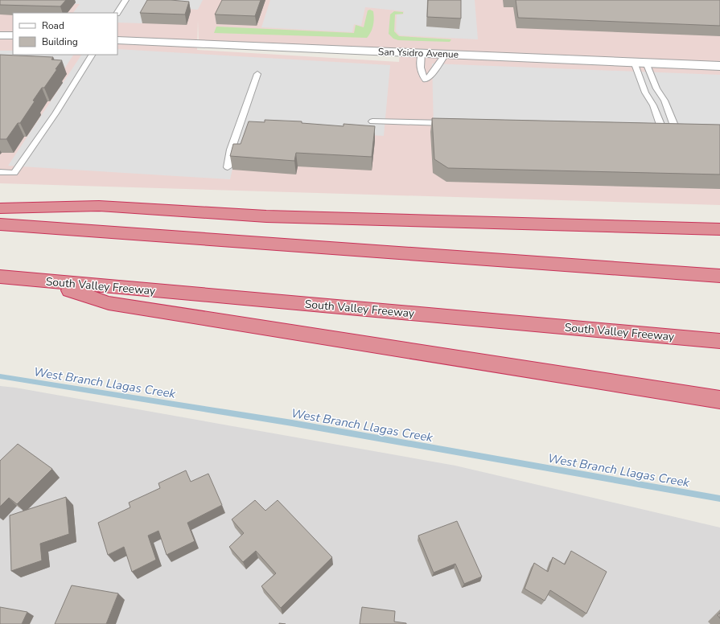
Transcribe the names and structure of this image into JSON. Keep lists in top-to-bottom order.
{
  "streets": {
    "highway": ["South Valley Freeway"],
    "street": ["San Ysidro Avenue"]
  },
  "water": ["West Branch Llagas Creek"],
  "legend": ["Road", "Building"]
}
